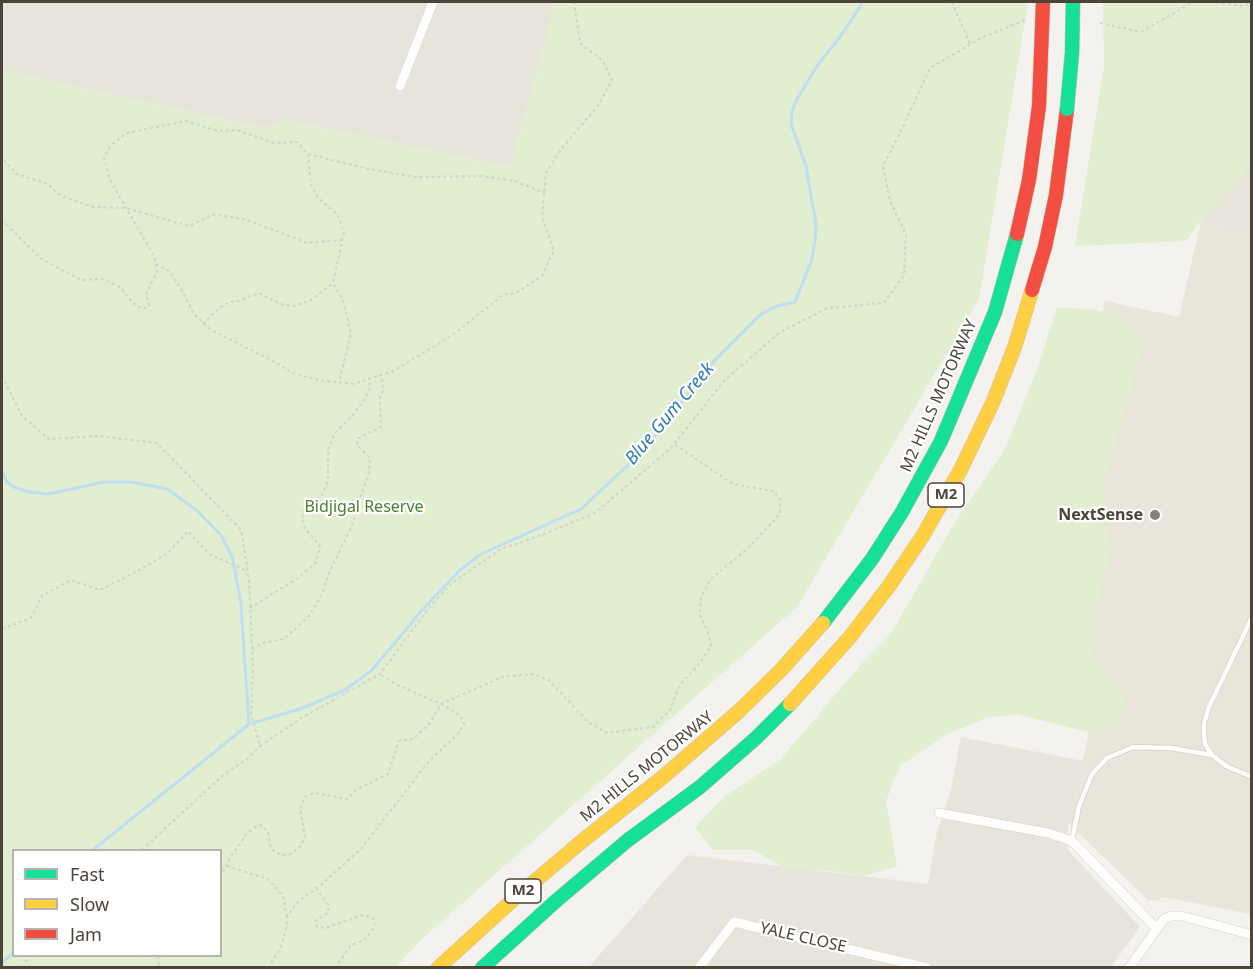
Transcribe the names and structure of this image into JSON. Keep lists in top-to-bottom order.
{
  "streets": {
    "highway": ["M2 HILLS MOTORWAY", "M2"],
    "street": ["YALE CLOSE"]
  },
  "water": ["Blue Gum Creek"],
  "parks": ["Bidjigal Reserve"],
  "places": ["NextSense"],
  "legend": ["Fast", "Slow", "Jam"]
}
